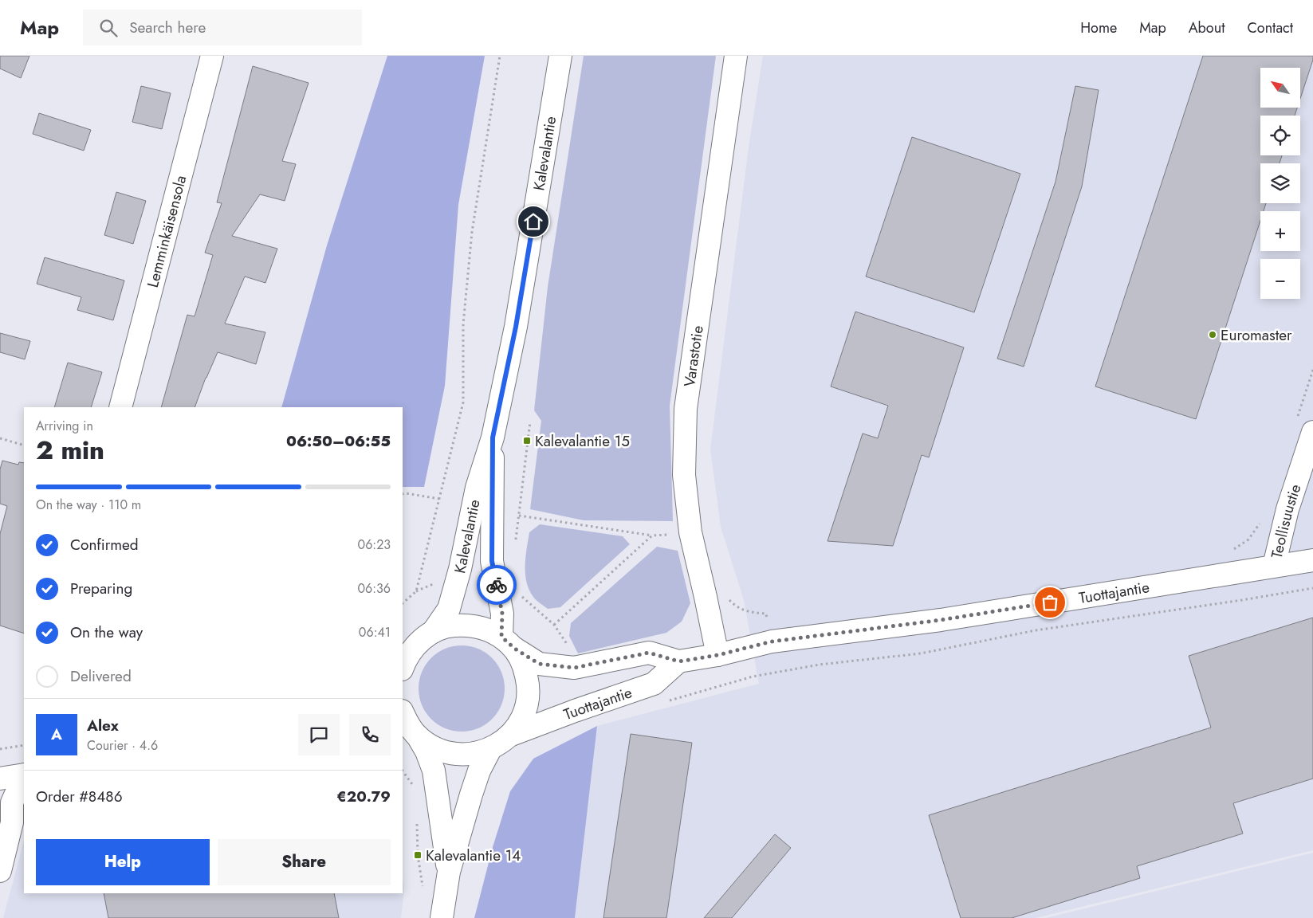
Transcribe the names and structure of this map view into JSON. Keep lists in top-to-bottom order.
{
  "streets": {
    "street": [
      "Kalevalantie",
      "Lemminkäisensola",
      "Varastotie",
      "Teollisuustie",
      "Tuottajantie"
    ]
  },
  "crossings": [
    ["Kalevalantie", "Tuottajantie"],
    ["Varastotie", "Tuottajantie"],
    ["Teollisuustie", "Tuottajantie"]
  ],
  "places": {
    "other": ["Euromaster"],
    "transit": ["Kalevalantie 15", "Kalevalantie 14"]
  },
  "north": "top left",
  "page": {
    "header": "Map",
    "search": "Search here",
    "nav": [
      "Home",
      "Map",
      "About",
      "Contact"
    ],
    "map_buttons": ["+", "−"],
    "heading": ["2 min", "Arriving in", "06:50–06:55"],
    "panel": [
      "Alex",
      "Courier · 4.6",
      "Order #8486",
      "€20.79"
    ],
    "bar": "On the way · 110 m",
    "list": [
      ["Confirmed", "06:23"],
      ["Preparing", "06:36"],
      ["On the way", "06:41"],
      "Delivered"
    ],
    "round": "A",
    "buttons": ["Help", "Share"]
  }
}
